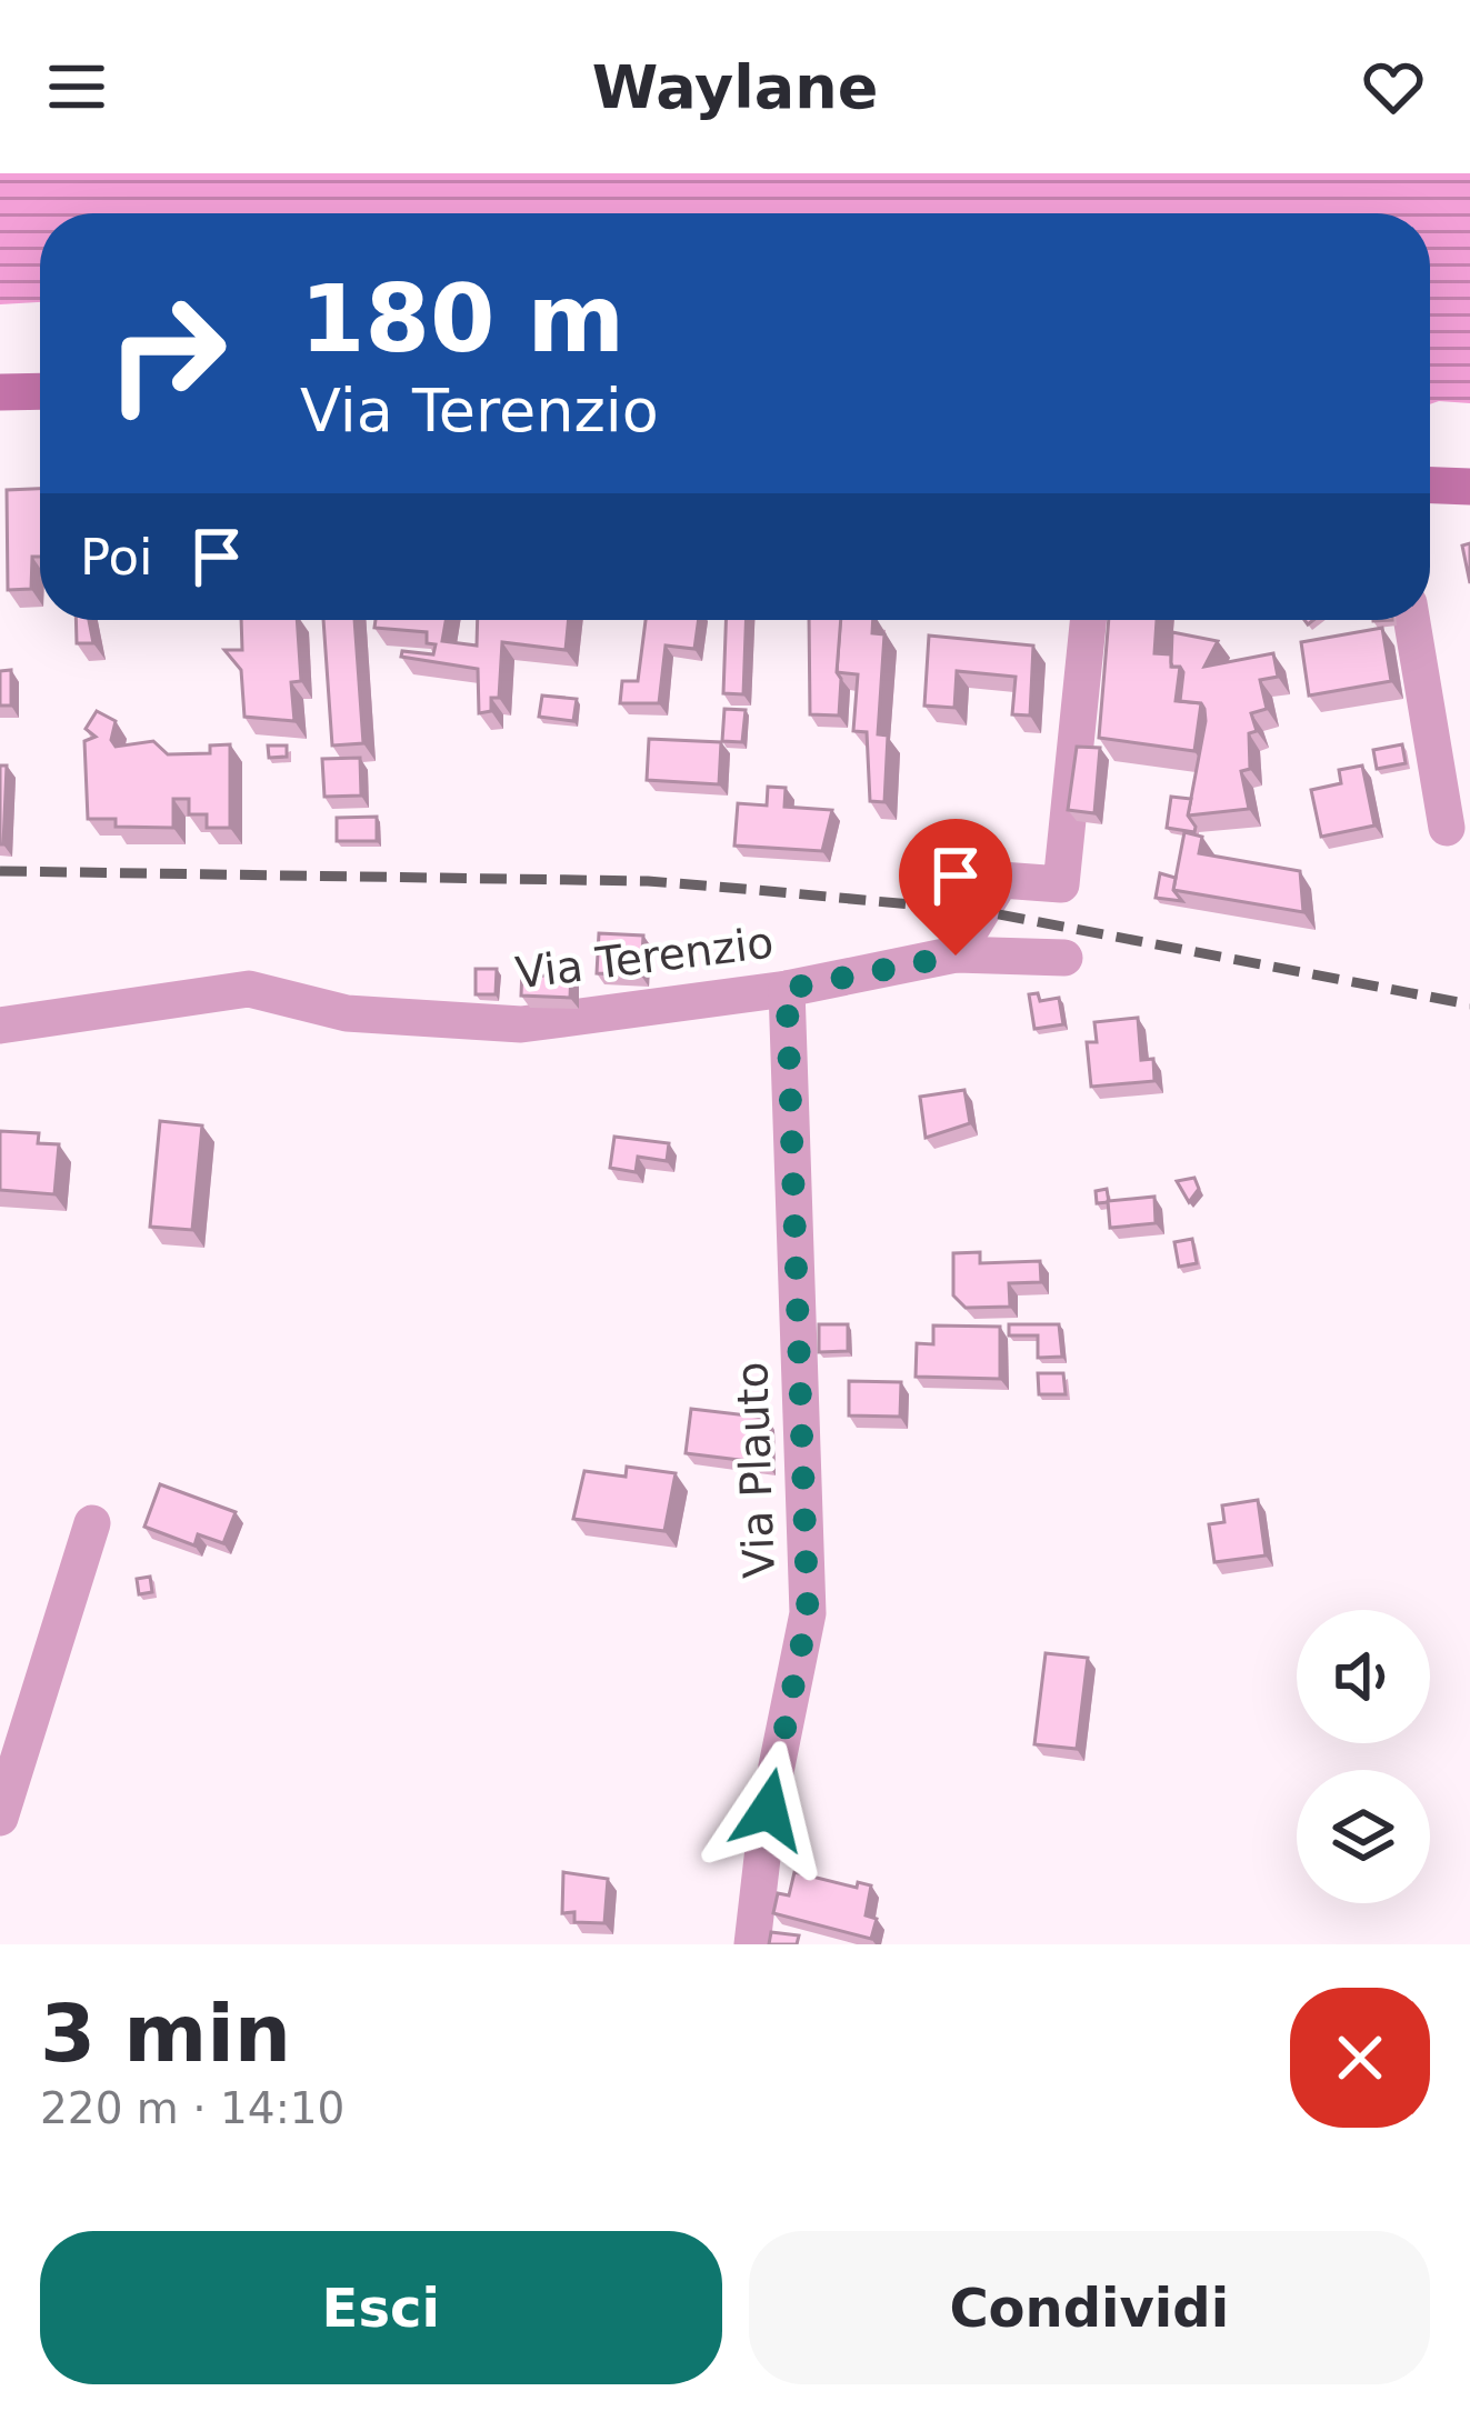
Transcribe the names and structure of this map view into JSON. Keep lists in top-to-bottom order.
{
  "streets": {
    "street": ["Via Terenzio", "Via Plauto"]
  },
  "crossings": [
    ["Via Terenzio", "Via Plauto"]
  ],
  "page": {
    "header": "Waylane",
    "turn": ["180 m", "Via Terenzio"],
    "then": "Poi",
    "heading": ["3 min", "220 m · 14:10"],
    "buttons": ["Esci", "Condividi"]
  }
}
